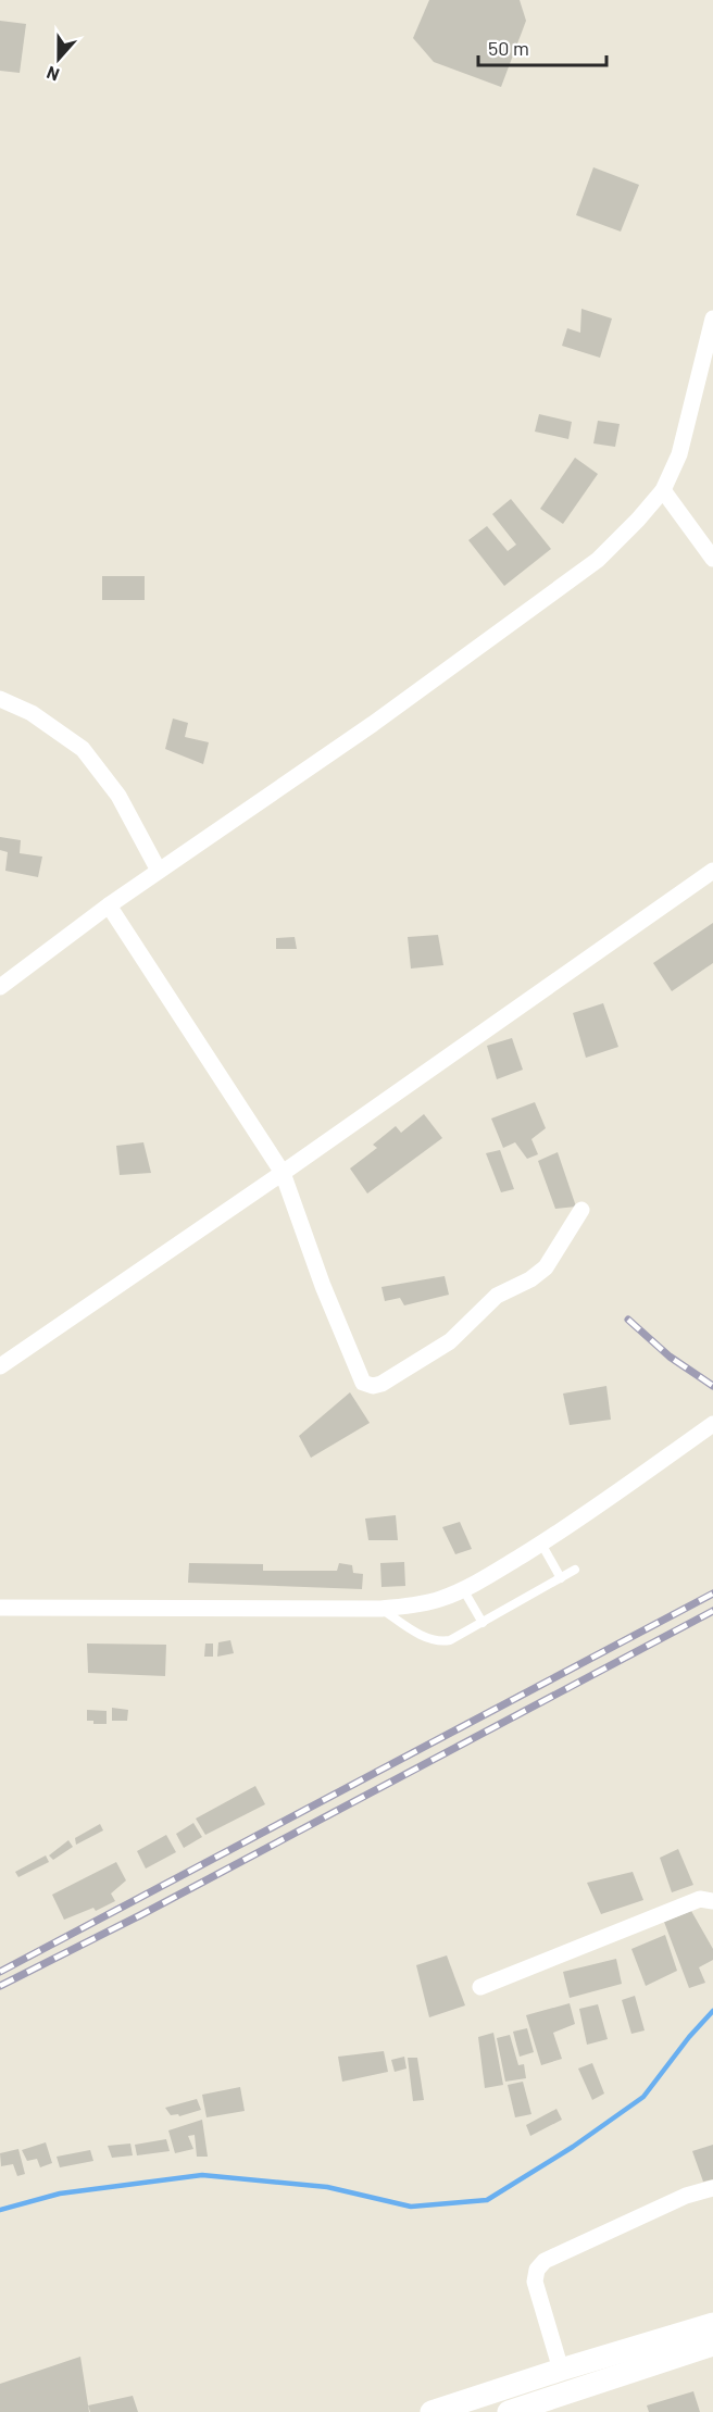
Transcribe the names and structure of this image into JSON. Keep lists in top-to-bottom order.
{
  "scale_bar": "50 m",
  "north": "bottom"
}
